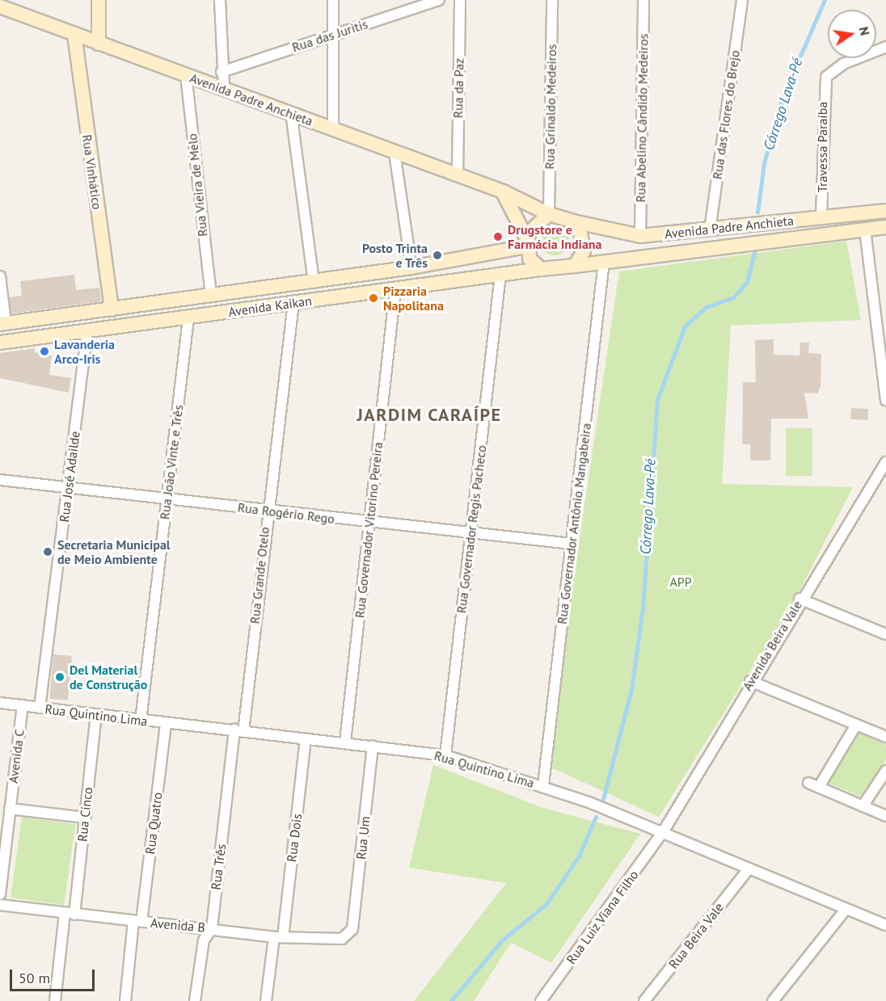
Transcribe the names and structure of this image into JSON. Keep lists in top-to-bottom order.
{
  "streets": {
    "street": [
      "Rua das Juritis",
      "Rua da Paz",
      "Avenida Padre Anchieta",
      "Rua Grinaldo Medeiros",
      "Rua das Flores do Brejo",
      "Rua Abelino Cândido Medeiros",
      "Travessa Paraíba",
      "Rua Vinhático",
      "Rua Vieira de Melo",
      "Avenida Kaikan",
      "Rua João Vinte e Três",
      "Rua José Adailde",
      "Rua Rogério Rego",
      "Rua Governador Antônio Mangabeira",
      "Rua Governador Regis Pacheco",
      "Rua Governador Vitorino Pereira",
      "Rua Grande Otelo",
      "Avenida Beira Vale",
      "Rua Quintino Lima",
      "Avenida C",
      "Rua Cinco",
      "Rua Quatro",
      "Rua Dois",
      "Rua Um",
      "Rua Três",
      "Rua Luiz Viana Filho",
      "Avenida B",
      "Rua Beira Vale"
    ]
  },
  "crossings": [
    ["Rua da Paz", "Avenida Padre Anchieta"],
    ["Avenida Padre Anchieta", "Rua Grinaldo Medeiros"],
    ["Avenida Padre Anchieta", "Rua das Flores do Brejo"],
    ["Avenida Padre Anchieta", "Rua Abelino Cândido Medeiros"],
    ["Avenida Padre Anchieta", "Travessa Paraíba"],
    ["Avenida Padre Anchieta", "Rua Vinhático"],
    ["Avenida Padre Anchieta", "Rua Vieira de Melo"],
    ["Avenida Padre Anchieta", "Avenida Kaikan"],
    ["Avenida Padre Anchieta", "Rua Governador Antônio Mangabeira"],
    ["Rua Grinaldo Medeiros", "Avenida Kaikan"],
    ["Rua Vinhático", "Avenida Kaikan"],
    ["Rua Vieira de Melo", "Avenida Kaikan"],
    ["Avenida Kaikan", "Rua João Vinte e Três"],
    ["Avenida Kaikan", "Rua José Adailde"],
    ["Avenida Kaikan", "Rua Governador Regis Pacheco"],
    ["Avenida Kaikan", "Rua Governador Vitorino Pereira"],
    ["Avenida Kaikan", "Rua Grande Otelo"],
    ["Rua João Vinte e Três", "Rua Rogério Rego"],
    ["Rua João Vinte e Três", "Rua Quintino Lima"],
    ["Rua José Adailde", "Rua Rogério Rego"],
    ["Rua José Adailde", "Rua Quintino Lima"],
    ["Rua Rogério Rego", "Rua Governador Antônio Mangabeira"],
    ["Rua Rogério Rego", "Rua Governador Regis Pacheco"],
    ["Rua Rogério Rego", "Rua Governador Vitorino Pereira"],
    ["Rua Rogério Rego", "Rua Grande Otelo"],
    ["Rua Governador Antônio Mangabeira", "Rua Quintino Lima"],
    ["Rua Governador Regis Pacheco", "Rua Quintino Lima"],
    ["Rua Governador Vitorino Pereira", "Rua Quintino Lima"],
    ["Rua Grande Otelo", "Rua Quintino Lima"],
    ["Rua Grande Otelo", "Rua Três"],
    ["Avenida Beira Vale", "Rua Quintino Lima"],
    ["Avenida Beira Vale", "Rua Luiz Viana Filho"],
    ["Rua Quintino Lima", "Avenida C"],
    ["Rua Quintino Lima", "Rua Cinco"],
    ["Rua Quintino Lima", "Rua Quatro"],
    ["Rua Quintino Lima", "Rua Dois"],
    ["Rua Quintino Lima", "Rua Um"],
    ["Rua Quintino Lima", "Rua Três"],
    ["Rua Quintino Lima", "Rua Luiz Viana Filho"],
    ["Rua Quintino Lima", "Rua Beira Vale"],
    ["Rua Cinco", "Avenida B"],
    ["Rua Quatro", "Avenida B"],
    ["Rua Dois", "Avenida B"],
    ["Rua Um", "Avenida B"],
    ["Rua Três", "Avenida B"]
  ],
  "districts": ["JARDIM CARAÍPE"],
  "water": ["Córrego Lava-Pé"],
  "parks": ["APP"],
  "places": [
    "Drugstore e Farmácia Indiana",
    "Posto Trinta e Três",
    "Pizzaria Napolitana",
    "Lavanderia Arco-Iris",
    "Secretaria Municipal de Meio Ambiente",
    "Del Material de Construção"
  ],
  "scale_bar": "50 m",
  "north": "right"
}
